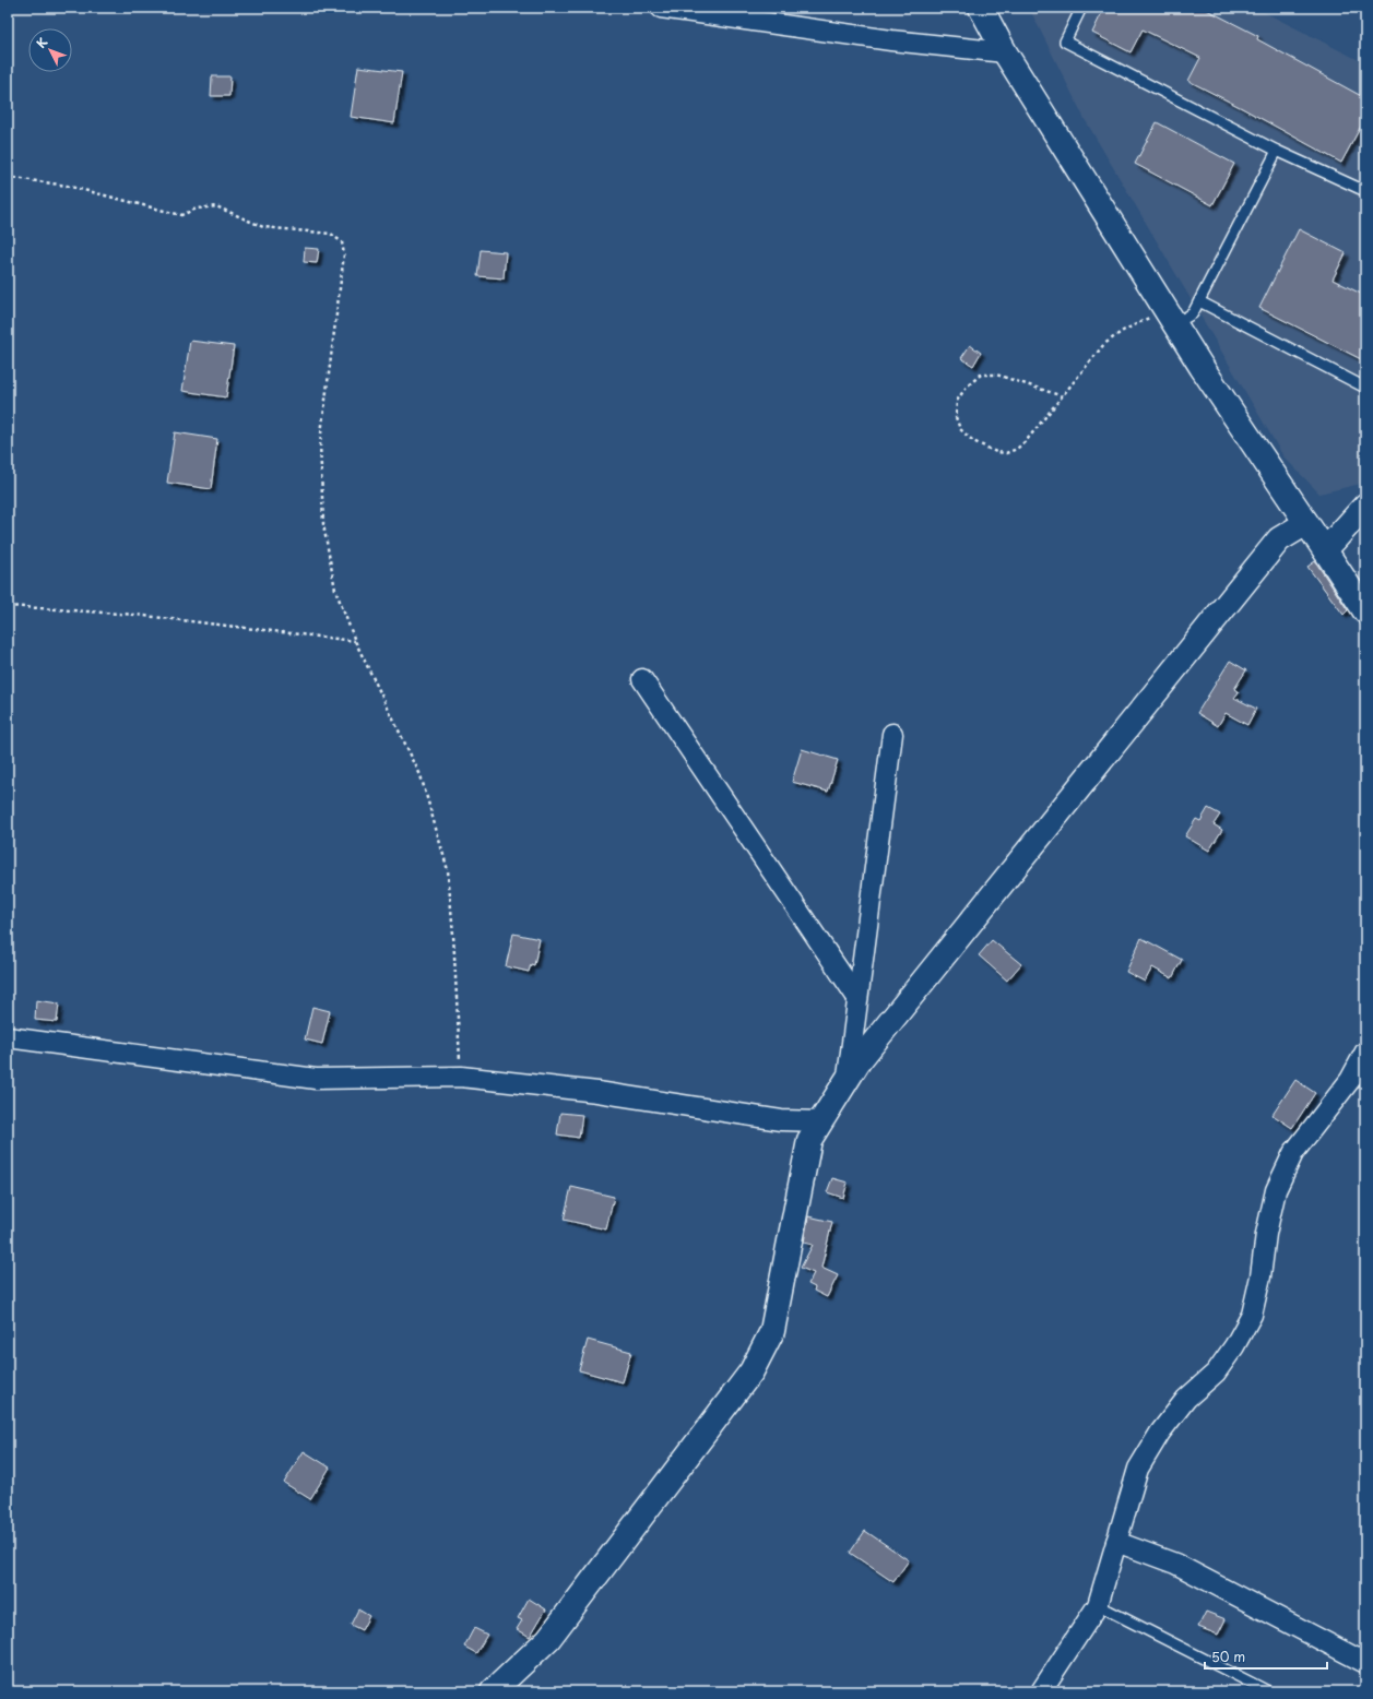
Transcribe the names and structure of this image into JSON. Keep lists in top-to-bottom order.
{
  "scale_bar": "50 m",
  "north": "top left"
}
